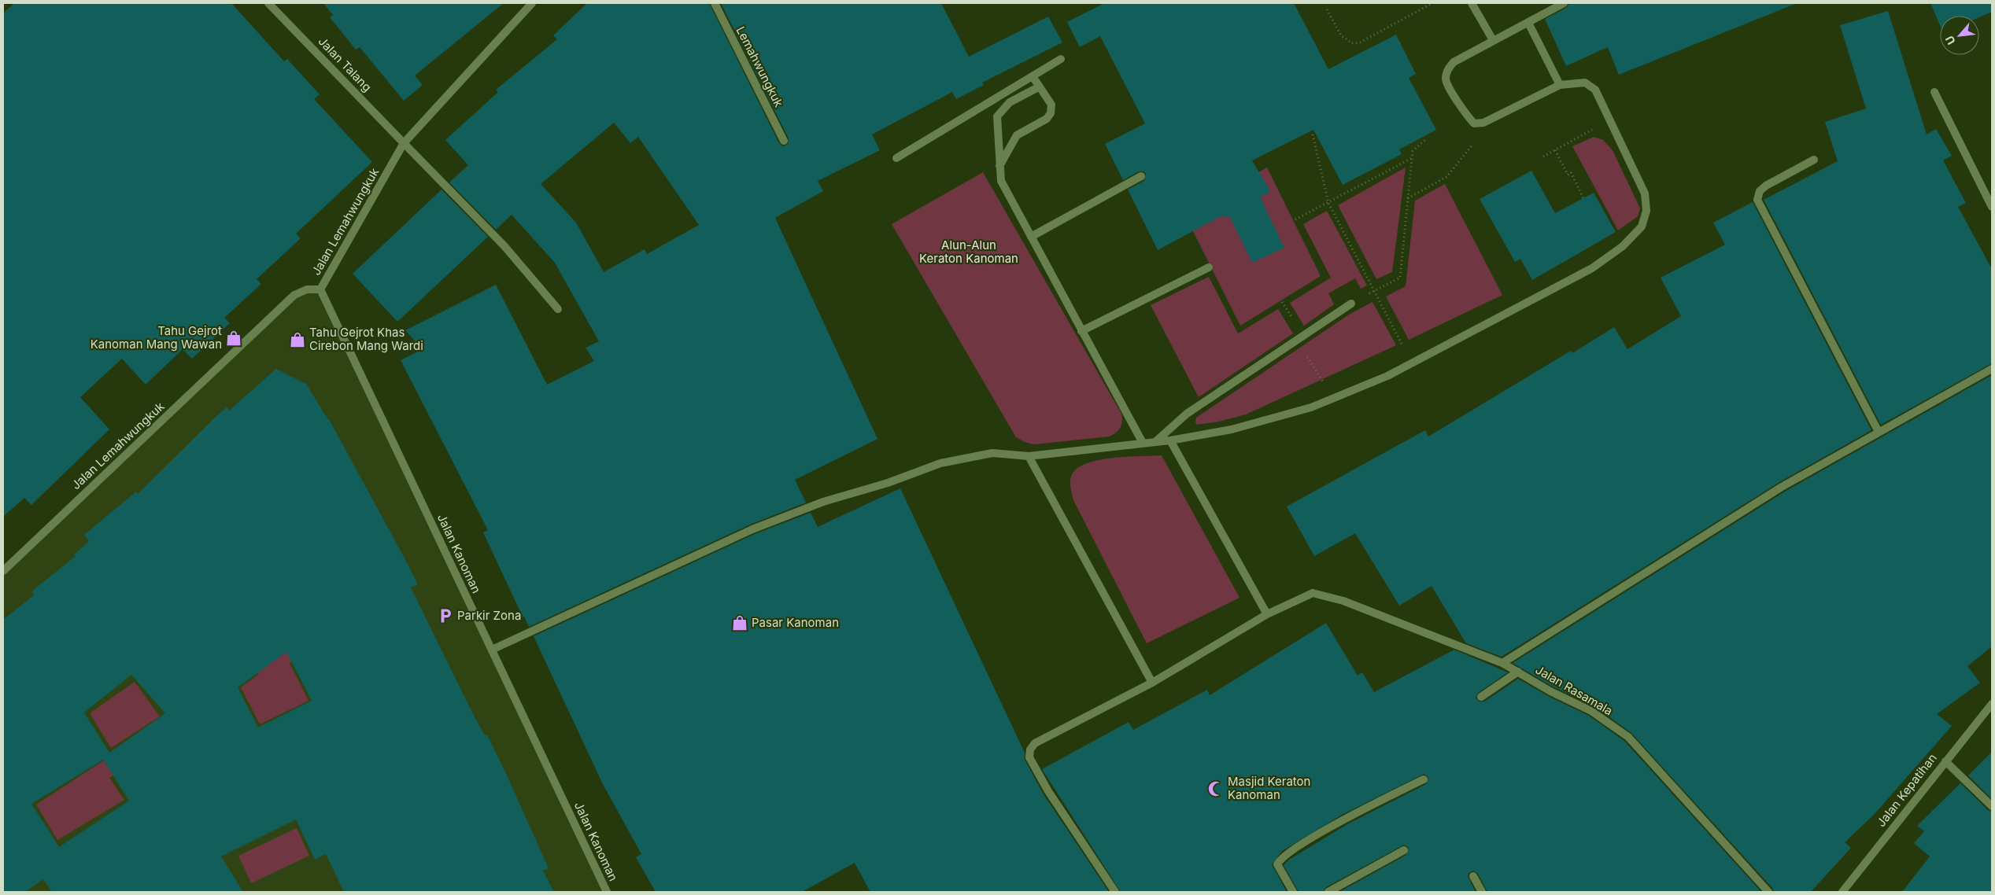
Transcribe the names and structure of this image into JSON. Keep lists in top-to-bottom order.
{
  "streets": {
    "street": [
      "Jalan Talang",
      "Lemahwungkuk",
      "Jalan Lemahwungkuk",
      "Jalan Kanoman",
      "Jalan Rasamala",
      "Jalan Kepatihan"
    ]
  },
  "crossings": [
    ["Jalan Talang", "Jalan Lemahwungkuk"],
    ["Jalan Lemahwungkuk", "Jalan Kanoman"]
  ],
  "parks": ["Alun-Alun Keraton Kanoman"],
  "places": {
    "shop": ["Tahu Gejrot Kanoman Mang Wawan", "Tahu Gejrot Khas Cirebon Mang Wardi", "Pasar Kanoman"],
    "parking": ["Parkir Zona"],
    "mosque": ["Masjid Keraton Kanoman"]
  },
  "north": "bottom left"
}
